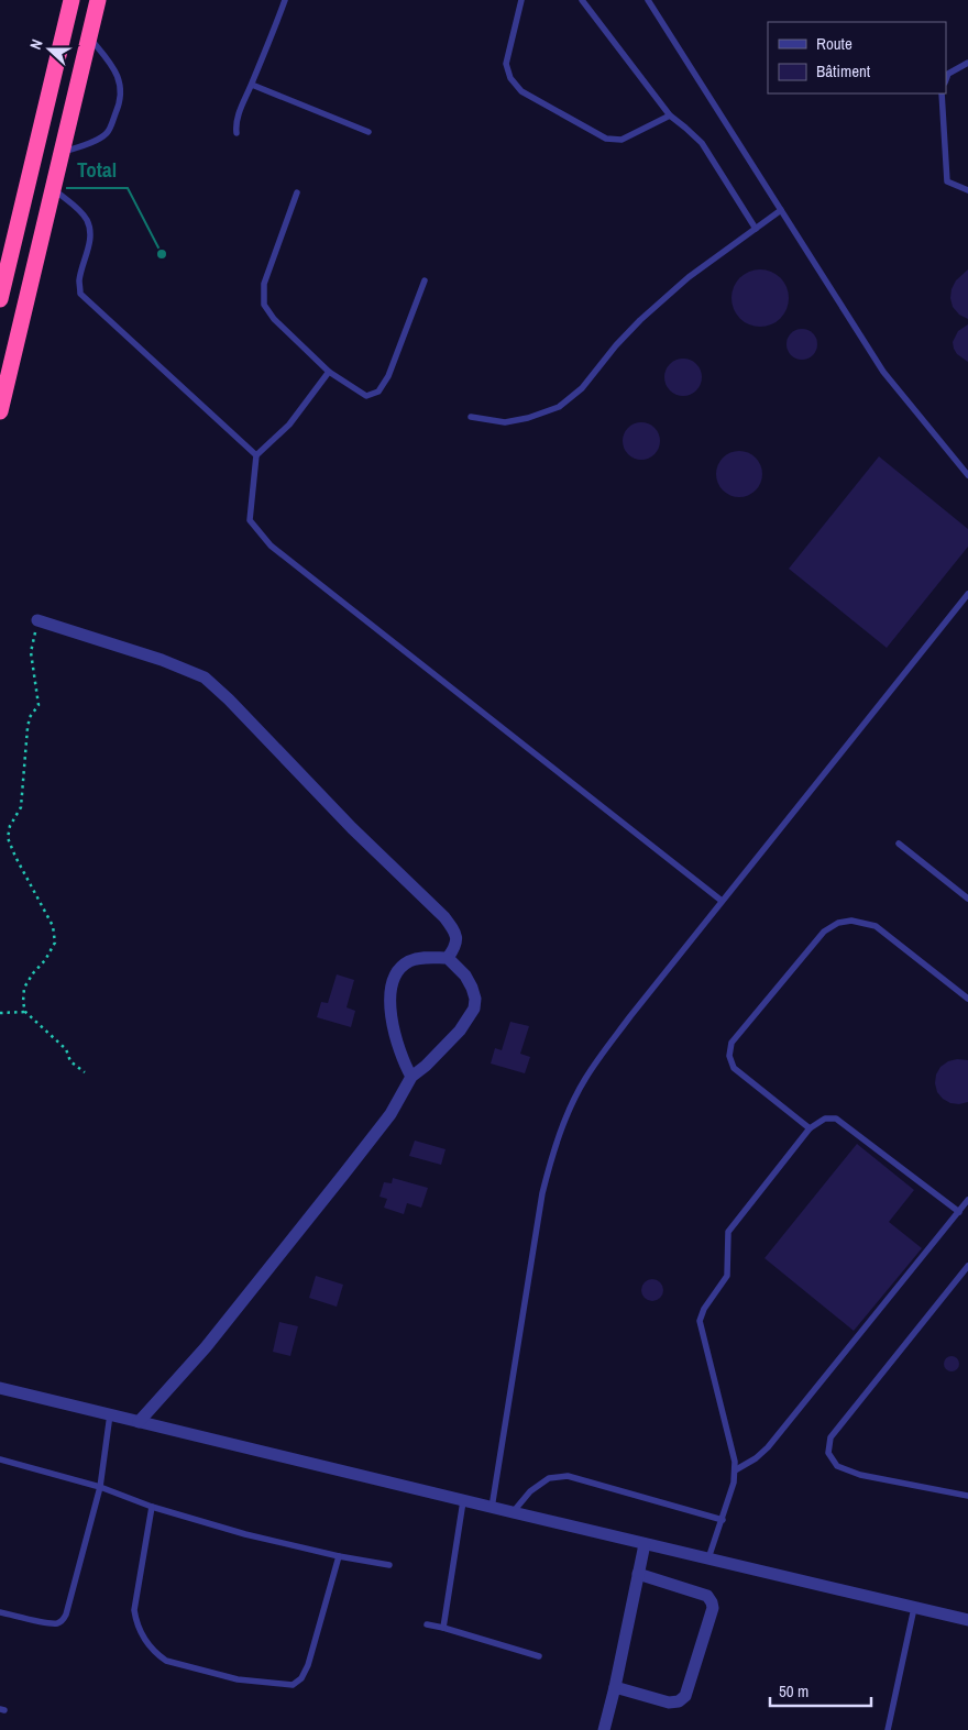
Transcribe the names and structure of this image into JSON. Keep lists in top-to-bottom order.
{
  "places": ["Total"],
  "legend": ["Route", "Bâtiment"],
  "scale_bar": "50 m",
  "north": "left"
}
